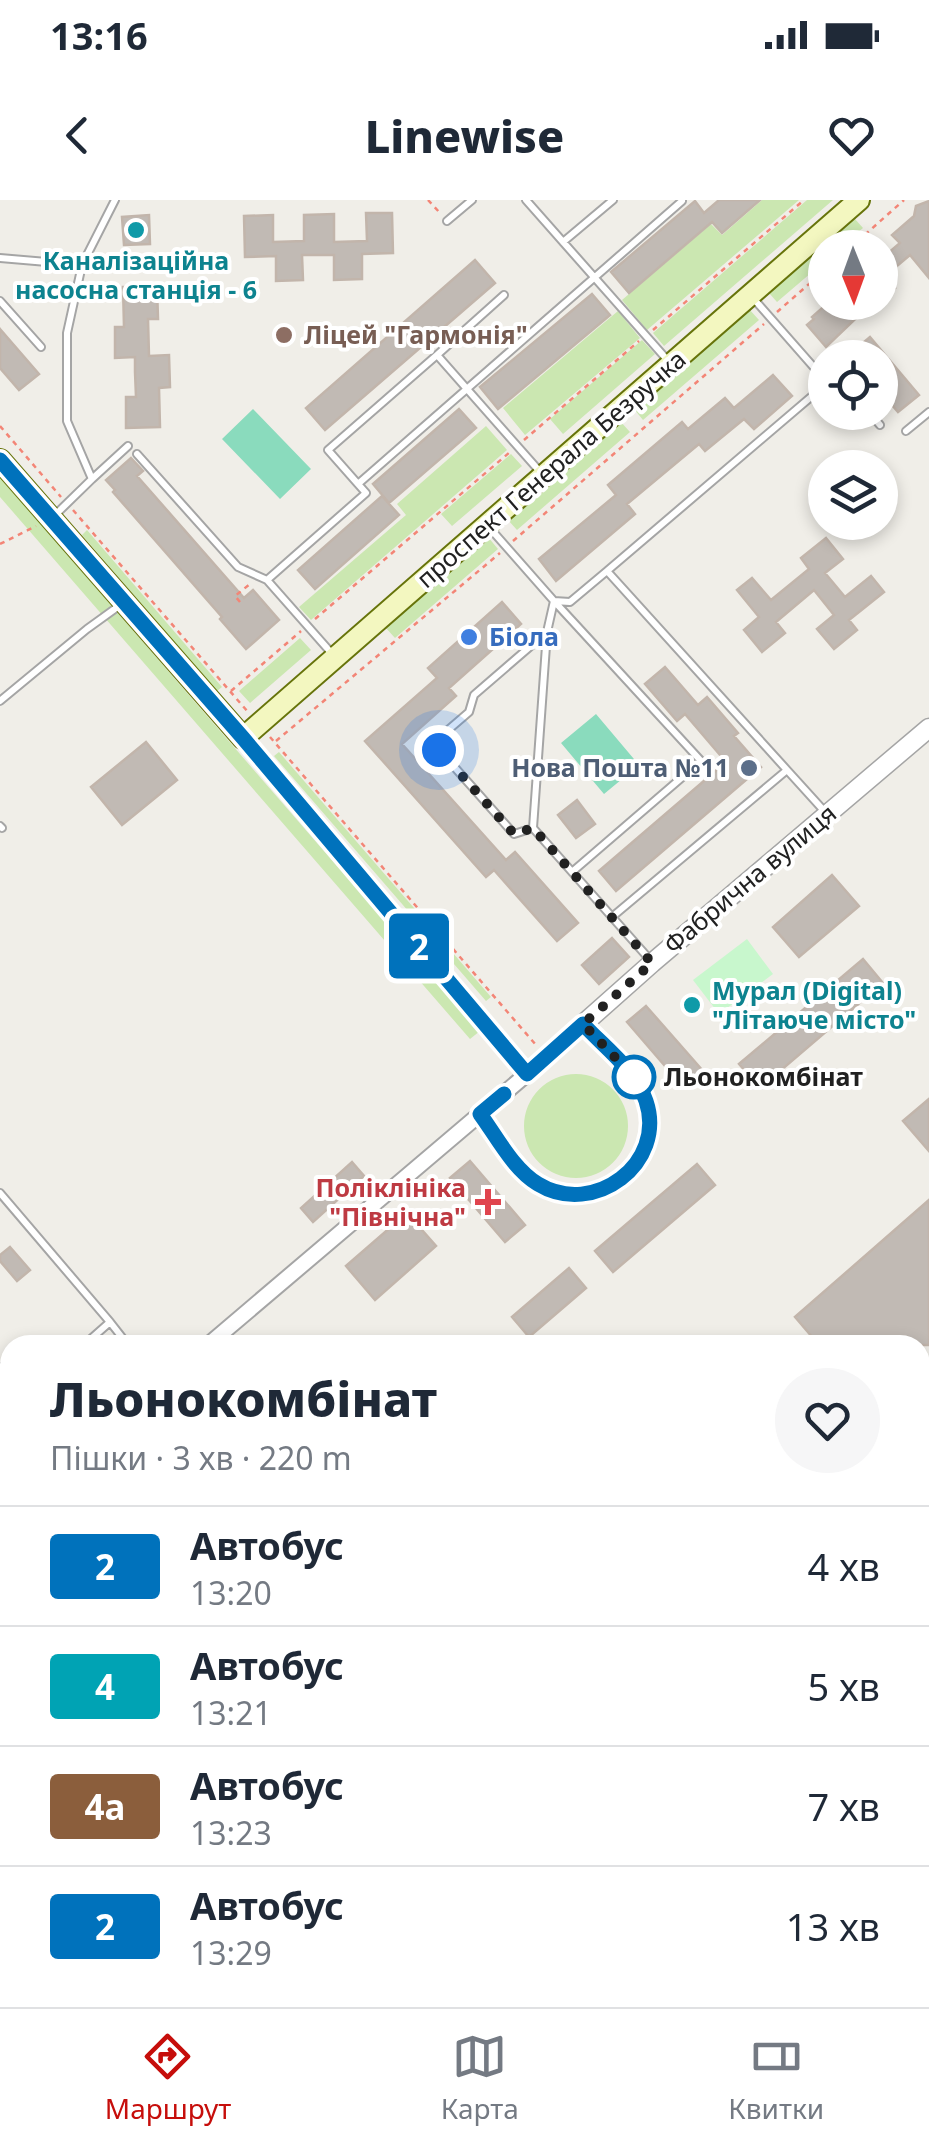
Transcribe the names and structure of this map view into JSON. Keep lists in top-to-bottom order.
{
  "streets": {
    "main road": ["проспект Генерала Безручка"],
    "street": ["Фабрична вулиця"]
  },
  "places": {
    "other": [
      "Каналізаційна насосна станція - 6",
      "Ліцей \"Гармонія\"",
      "Біола",
      "Нова Пошта №11",
      "Мурал (Digital) \"Літаюче місто\"",
      "Льонокомбінат"
    ],
    "health": ["Поліклініка \"Північна\""]
  },
  "lines": ["bus line 2"],
  "north": "bottom",
  "page": {
    "status": "13:16",
    "header": "Linewise",
    "on_map": "2",
    "heading": ["Льонокомбінат", "Пішки · 3 хв · 220 m"],
    "list": [
      {
        "mark": "2",
        "name": "Автобус",
        "note": "13:20",
        "value": "4 хв"
      },
      {
        "mark": "4",
        "name": "Автобус",
        "note": "13:21",
        "value": "5 хв"
      },
      {
        "mark": "4а",
        "name": "Автобус",
        "note": "13:23",
        "value": "7 хв"
      },
      {
        "mark": "2",
        "name": "Автобус",
        "note": "13:29",
        "value": "13 хв"
      }
    ],
    "tabs": ["Маршрут", "Карта", "Квитки"]
  }
}
